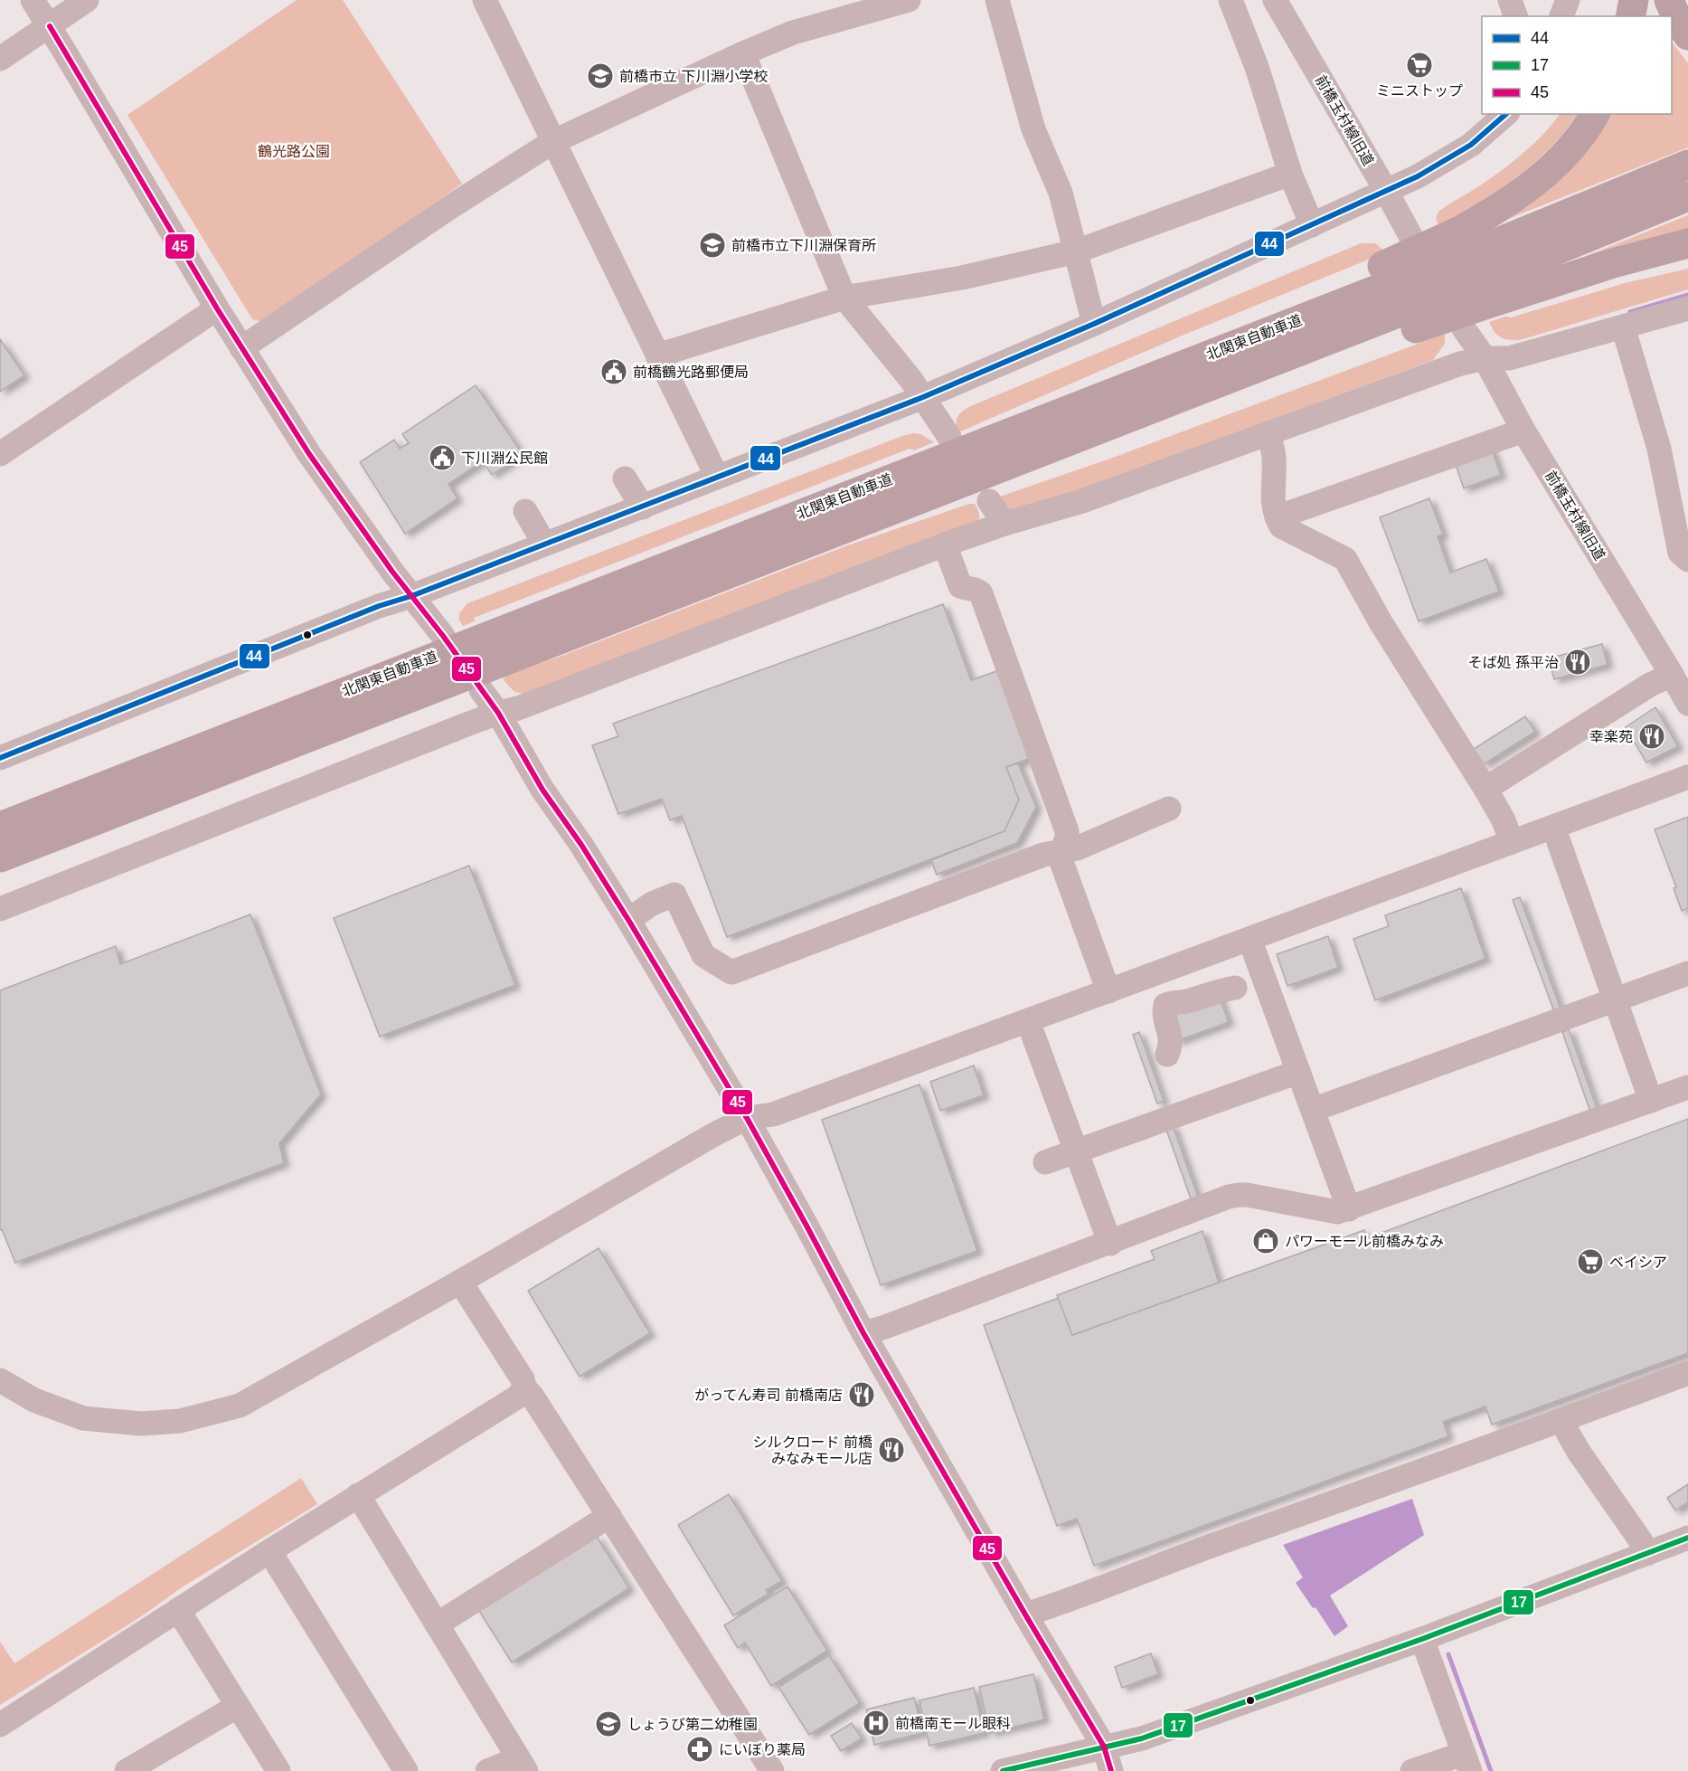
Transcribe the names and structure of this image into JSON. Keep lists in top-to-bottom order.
{
  "streets": {
    "highway": ["北関東自動車道"],
    "street": ["前橋玉村線旧道"]
  },
  "parks": ["鶴光路公園"],
  "places": {
    "supermarket": ["ミニストップ", "ベイシア"],
    "school or university": ["前橋市立 下川淵小学校", "前橋市立下川淵保育所", "しょうび第二幼稚園"],
    "public building": ["前橋鶴光路郵便局", "下川淵公民館"],
    "restaurant": [
      "そば処 孫平治",
      "幸楽苑",
      "がってん寿司 前橋南店",
      "シルクロード 前橋 みなみモール店"
    ],
    "shop": ["パワーモール前橋みなみ"],
    "hospital": ["前橋南モール眼科"],
    "pharmacy": ["にいぼり薬局"]
  },
  "lines": ["transit line 45", "transit line 44", "transit line 17"],
  "legend": ["44", "17", "45"]
}
